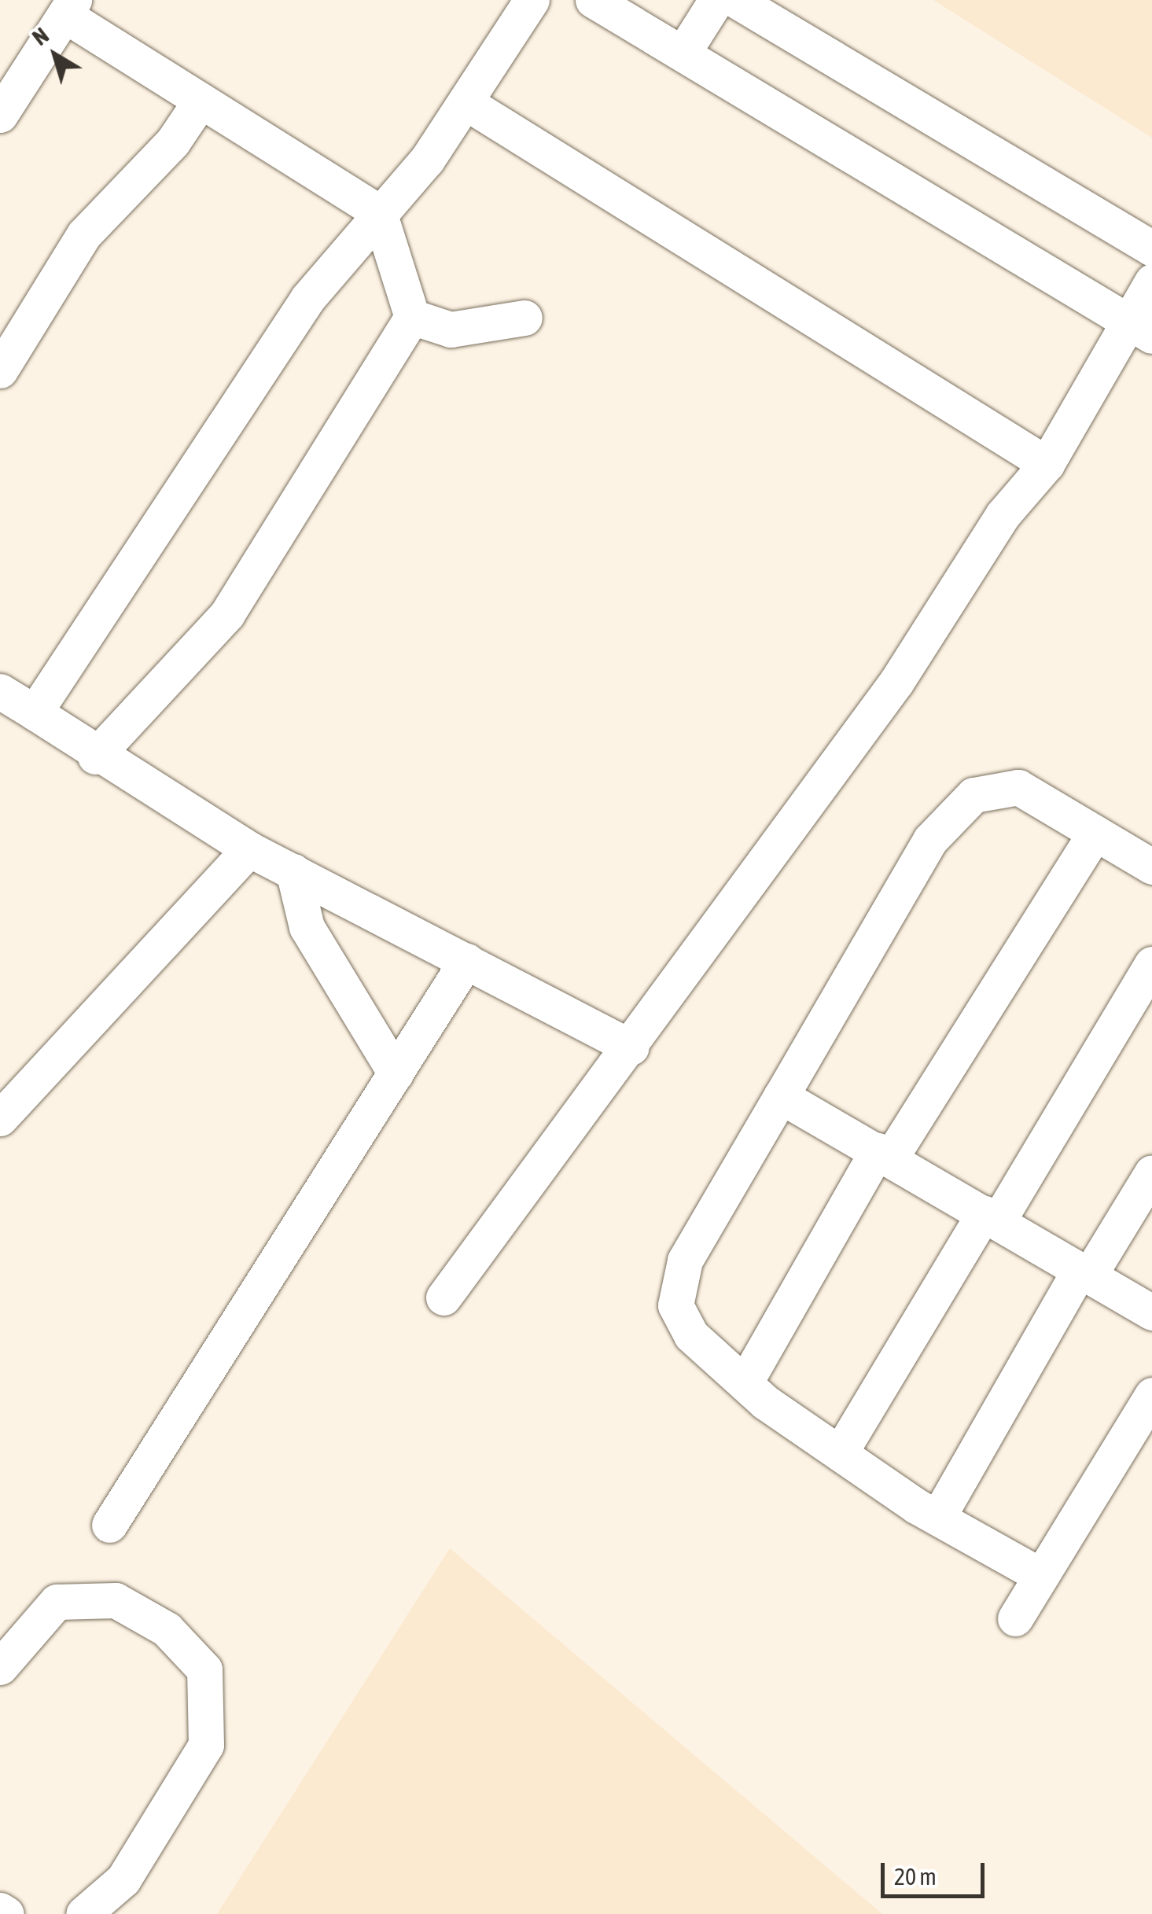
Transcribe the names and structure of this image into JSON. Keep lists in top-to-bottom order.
{
  "scale_bar": "20 m",
  "north": "top left"
}
